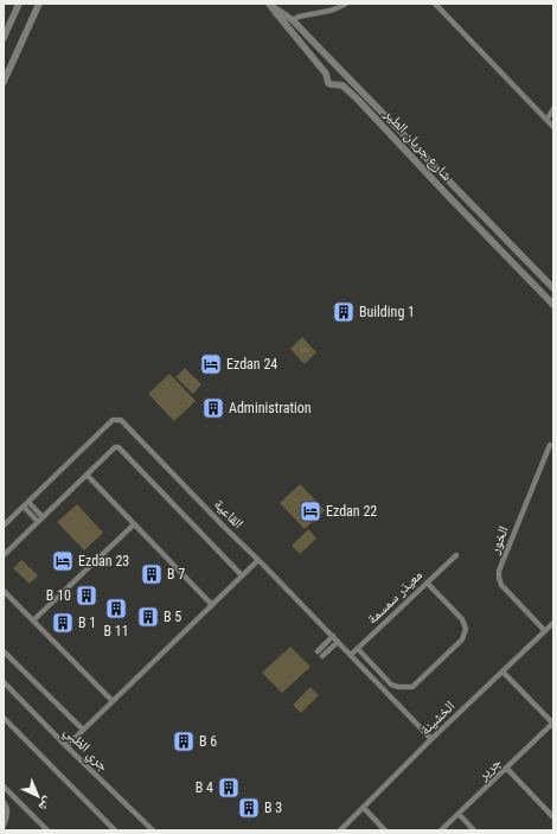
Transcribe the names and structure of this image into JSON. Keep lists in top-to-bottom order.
{
  "streets": {
    "street": [
      "شارع جريان الطير",
      "القاعية",
      "الخور",
      "معيذر سمسمة",
      "الخشينة",
      "جري الظبي",
      "جرير"
    ]
  },
  "crossings": [
    ["القاعية", "معيذر سمسمة"],
    ["القاعية", "الخشينة"],
    ["الخور", "الخشينة"]
  ],
  "places": {
    "building": [
      "Building 1",
      "Administration",
      "B 7",
      "B 10",
      "B 11",
      "B 5",
      "B 1",
      "B 6",
      "B 4",
      "B 3"
    ],
    "hotel": ["Ezdan 24", "Ezdan 22", "Ezdan 23"]
  },
  "north": "bottom right"
}
